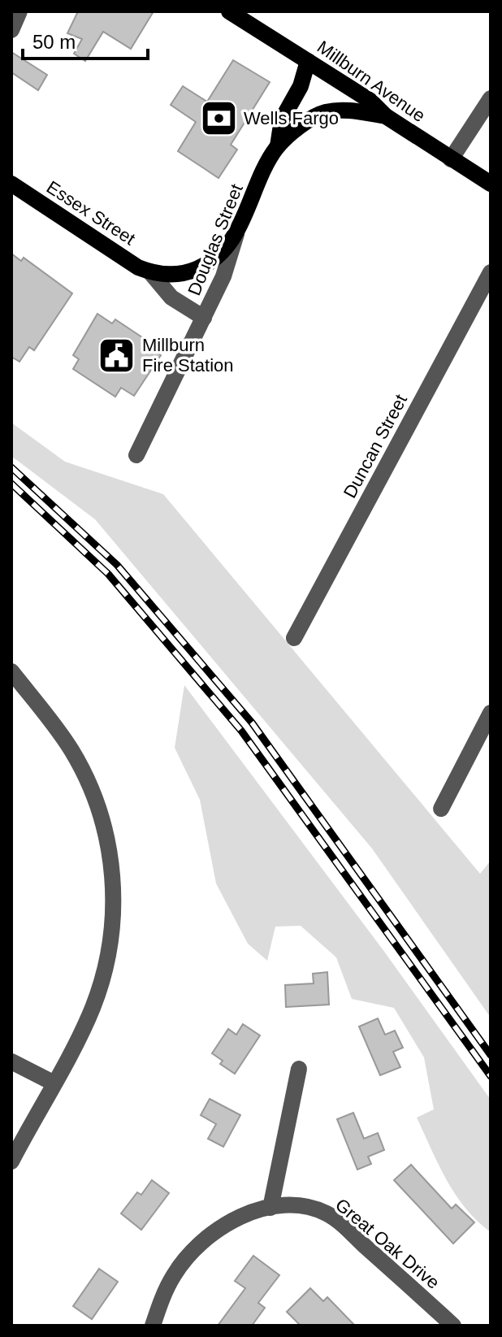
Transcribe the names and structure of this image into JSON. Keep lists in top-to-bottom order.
{
  "streets": {
    "main road": ["Millburn Avenue", "Essex Street", "Douglas Street"],
    "street": ["Duncan Street", "Great Oak Drive"]
  },
  "crossings": [
    ["Millburn Avenue", "Douglas Street"],
    ["Essex Street", "Douglas Street"]
  ],
  "places": {
    "bank": ["Wells Fargo"],
    "public building": ["Millburn Fire Station"]
  },
  "scale_bar": "50 m"
}
